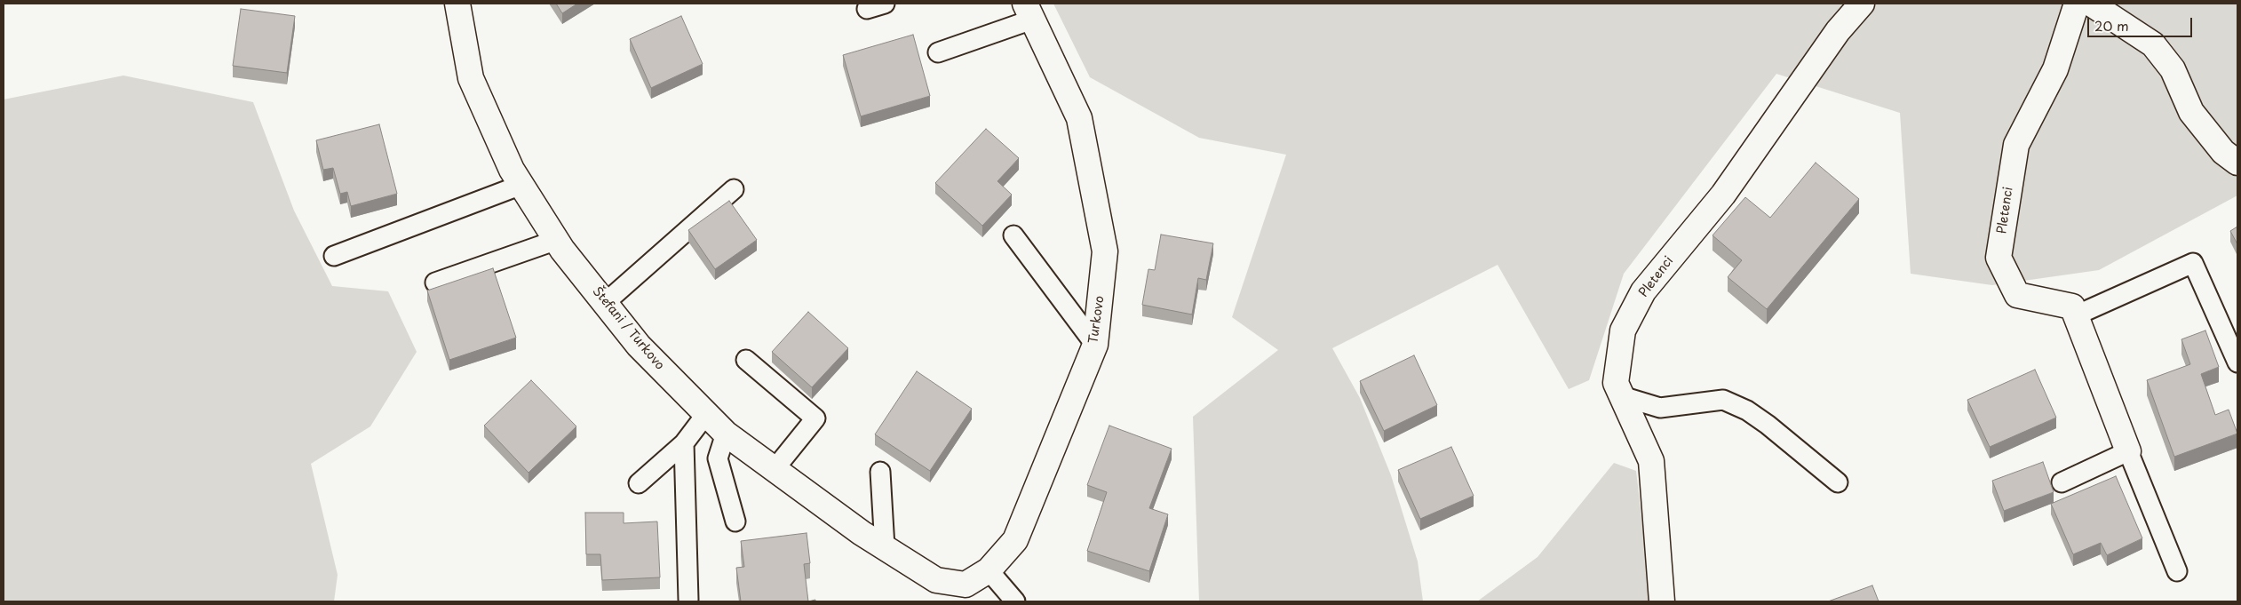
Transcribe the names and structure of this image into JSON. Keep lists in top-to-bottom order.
{
  "streets": {
    "street": ["Pletenci", "Turkovo", "Štefani / Turkovo"]
  },
  "crossings": [
    ["Turkovo", "Štefani / Turkovo"]
  ],
  "scale_bar": "20 m"
}
